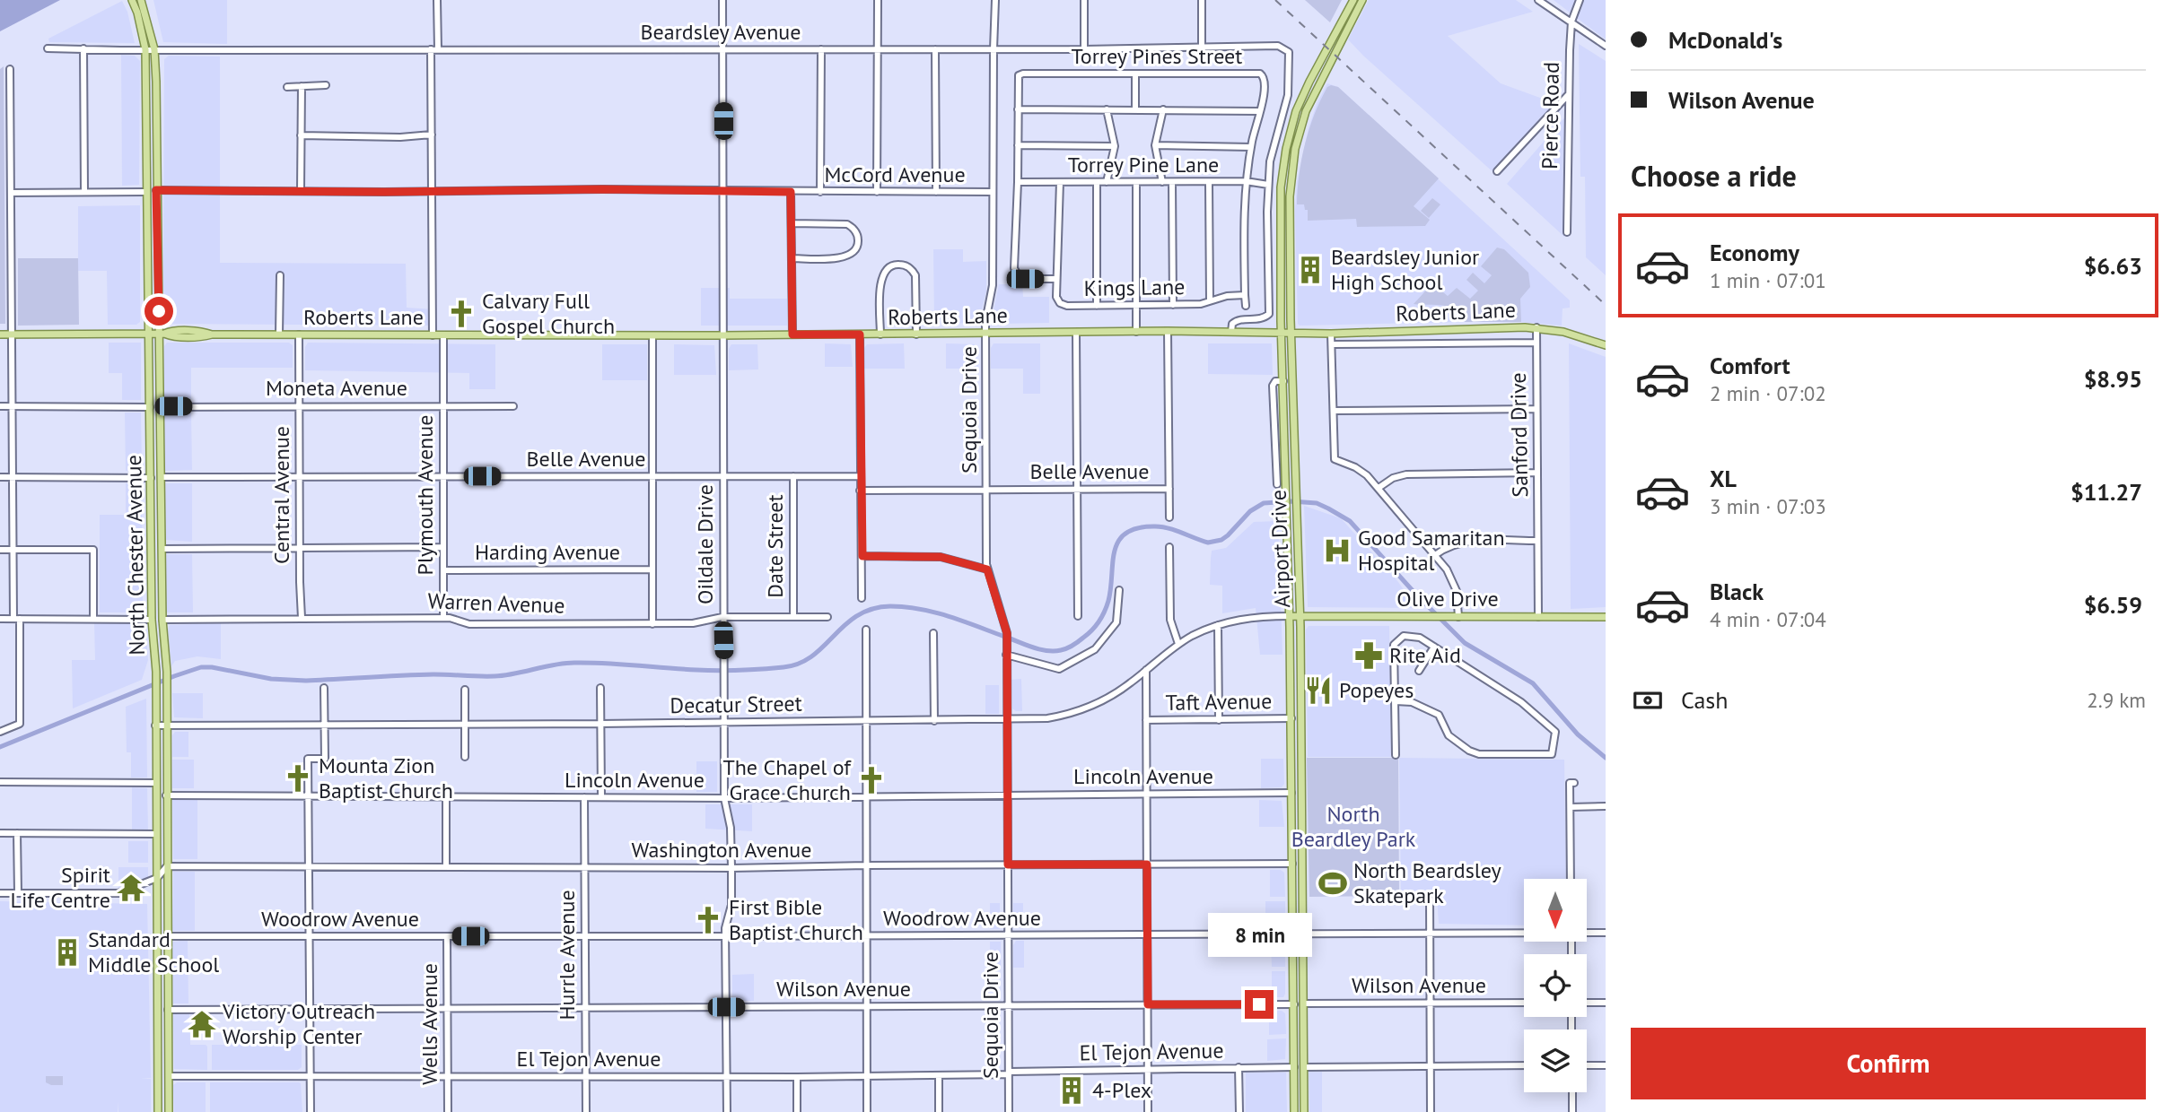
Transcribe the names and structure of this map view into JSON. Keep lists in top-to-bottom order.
{
  "streets": {
    "main road": [
      "Roberts Lane",
      "Airport Drive",
      "North Chester Avenue",
      "Olive Drive"
    ],
    "street": [
      "Beardsley Avenue",
      "Torrey Pines Street",
      "Pierce Road",
      "Torrey Pine Lane",
      "McCord Avenue",
      "Kings Lane",
      "Moneta Avenue",
      "Sequoia Drive",
      "Sanford Drive",
      "Belle Avenue",
      "Central Avenue",
      "Plymouth Avenue",
      "Oildale Drive",
      "Date Street",
      "Harding Avenue",
      "Warren Avenue",
      "Taft Avenue",
      "Decatur Street",
      "Lincoln Avenue",
      "Washington Avenue",
      "Woodrow Avenue",
      "Hurrle Avenue",
      "Wilson Avenue",
      "Wells Avenue",
      "El Tejon Avenue"
    ]
  },
  "crossings": [
    ["Beardsley Avenue", "Torrey Pine Lane"],
    ["Beardsley Avenue", "Sequoia Drive"],
    ["Beardsley Avenue", "Oildale Drive"],
    ["Beardsley Avenue", "North Chester Avenue"],
    ["Torrey Pines Street", "Torrey Pine Lane"],
    ["Torrey Pine Lane", "Kings Lane"],
    ["McCord Avenue", "Sequoia Drive"],
    ["McCord Avenue", "Oildale Drive"],
    ["McCord Avenue", "North Chester Avenue"],
    ["Roberts Lane", "Sequoia Drive"],
    ["Roberts Lane", "Sanford Drive"],
    ["Roberts Lane", "Central Avenue"],
    ["Roberts Lane", "Plymouth Avenue"],
    ["Roberts Lane", "Oildale Drive"],
    ["Roberts Lane", "Airport Drive"],
    ["Roberts Lane", "North Chester Avenue"],
    ["Moneta Avenue", "Central Avenue"],
    ["Moneta Avenue", "Plymouth Avenue"],
    ["Moneta Avenue", "North Chester Avenue"],
    ["Sequoia Drive", "Belle Avenue"],
    ["Sequoia Drive", "Decatur Street"],
    ["Sequoia Drive", "Lincoln Avenue"],
    ["Sequoia Drive", "Washington Avenue"],
    ["Sequoia Drive", "Woodrow Avenue"],
    ["Sequoia Drive", "Wilson Avenue"],
    ["Sequoia Drive", "El Tejon Avenue"],
    ["Sanford Drive", "Olive Drive"],
    ["Belle Avenue", "Central Avenue"],
    ["Belle Avenue", "Plymouth Avenue"],
    ["Belle Avenue", "Oildale Drive"],
    ["Belle Avenue", "Date Street"],
    ["Belle Avenue", "North Chester Avenue"],
    ["Central Avenue", "Harding Avenue"],
    ["Central Avenue", "Warren Avenue"],
    ["Plymouth Avenue", "Harding Avenue"],
    ["Plymouth Avenue", "Warren Avenue"],
    ["Oildale Drive", "Warren Avenue"],
    ["Oildale Drive", "Decatur Street"],
    ["Oildale Drive", "Lincoln Avenue"],
    ["Oildale Drive", "Washington Avenue"],
    ["Oildale Drive", "Woodrow Avenue"],
    ["Oildale Drive", "Wilson Avenue"],
    ["Oildale Drive", "El Tejon Avenue"],
    ["Date Street", "Warren Avenue"],
    ["Airport Drive", "Olive Drive"],
    ["Airport Drive", "Taft Avenue"],
    ["Airport Drive", "Decatur Street"],
    ["Airport Drive", "Lincoln Avenue"],
    ["Airport Drive", "Washington Avenue"],
    ["Airport Drive", "Woodrow Avenue"],
    ["Airport Drive", "Wilson Avenue"],
    ["Airport Drive", "El Tejon Avenue"],
    ["Harding Avenue", "North Chester Avenue"],
    ["North Chester Avenue", "Warren Avenue"],
    ["North Chester Avenue", "Decatur Street"],
    ["North Chester Avenue", "Lincoln Avenue"],
    ["North Chester Avenue", "Washington Avenue"],
    ["North Chester Avenue", "Woodrow Avenue"],
    ["North Chester Avenue", "Wilson Avenue"],
    ["North Chester Avenue", "El Tejon Avenue"],
    ["Olive Drive", "Decatur Street"],
    ["Lincoln Avenue", "Hurrle Avenue"],
    ["Washington Avenue", "Hurrle Avenue"],
    ["Woodrow Avenue", "Hurrle Avenue"],
    ["Woodrow Avenue", "Wells Avenue"],
    ["Hurrle Avenue", "Wilson Avenue"],
    ["Hurrle Avenue", "El Tejon Avenue"],
    ["Wilson Avenue", "Wells Avenue"],
    ["Wells Avenue", "El Tejon Avenue"]
  ],
  "parks": ["North Beardley Park"],
  "places": {
    "building": ["Beardsley Junior High School", "Standard Middle School", "4-Plex"],
    "church": [
      "Calvary Full Gospel Church",
      "Mounta Zion Baptist Church",
      "The Chapel of Grace Church",
      "First Bible Baptist Church"
    ],
    "hospital": ["Good Samaritan Hospital"],
    "pharmacy": ["Rite Aid"],
    "restaurant": ["Popeyes"],
    "sports": ["North Beardsley Skatepark"],
    "temple": ["Spirit Life Centre", "Victory Outreach Worship Center"]
  },
  "north": "bottom",
  "page": {
    "banner": ["McDonald's", "Wilson Avenue"],
    "heading": "Choose a ride",
    "list": [
      {
        "name": "Economy",
        "note": "1 min · 07:01",
        "value": "$6.63"
      },
      {
        "name": "Comfort",
        "note": "2 min · 07:02",
        "value": "$8.95"
      },
      {
        "name": "XL",
        "note": "3 min · 07:03",
        "value": "$11.27"
      },
      {
        "name": "Black",
        "note": "4 min · 07:04",
        "value": "$6.59"
      }
    ],
    "pay": ["Cash", "2.9 km"],
    "bubble": "8 min",
    "buttons": "Confirm"
  }
}
